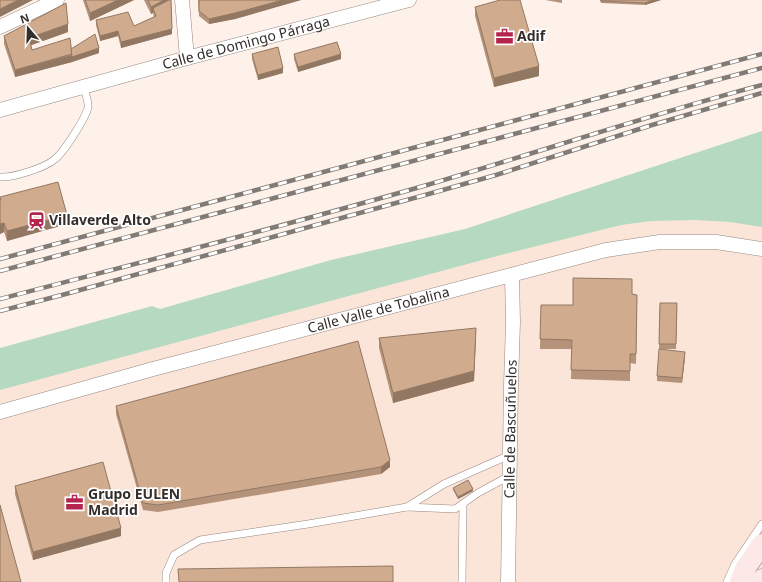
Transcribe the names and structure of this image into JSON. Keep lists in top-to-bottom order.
{
  "streets": {
    "street": ["Calle de Domingo Párraga", "Calle Valle de Tobalina", "Calle de Bascuñuelos"]
  },
  "crossings": [
    ["Calle Valle de Tobalina", "Calle de Bascuñuelos"]
  ],
  "places": {
    "office": ["Adif", "Grupo EULEN Madrid"],
    "station": ["Villaverde Alto"]
  },
  "north": "top"
}
